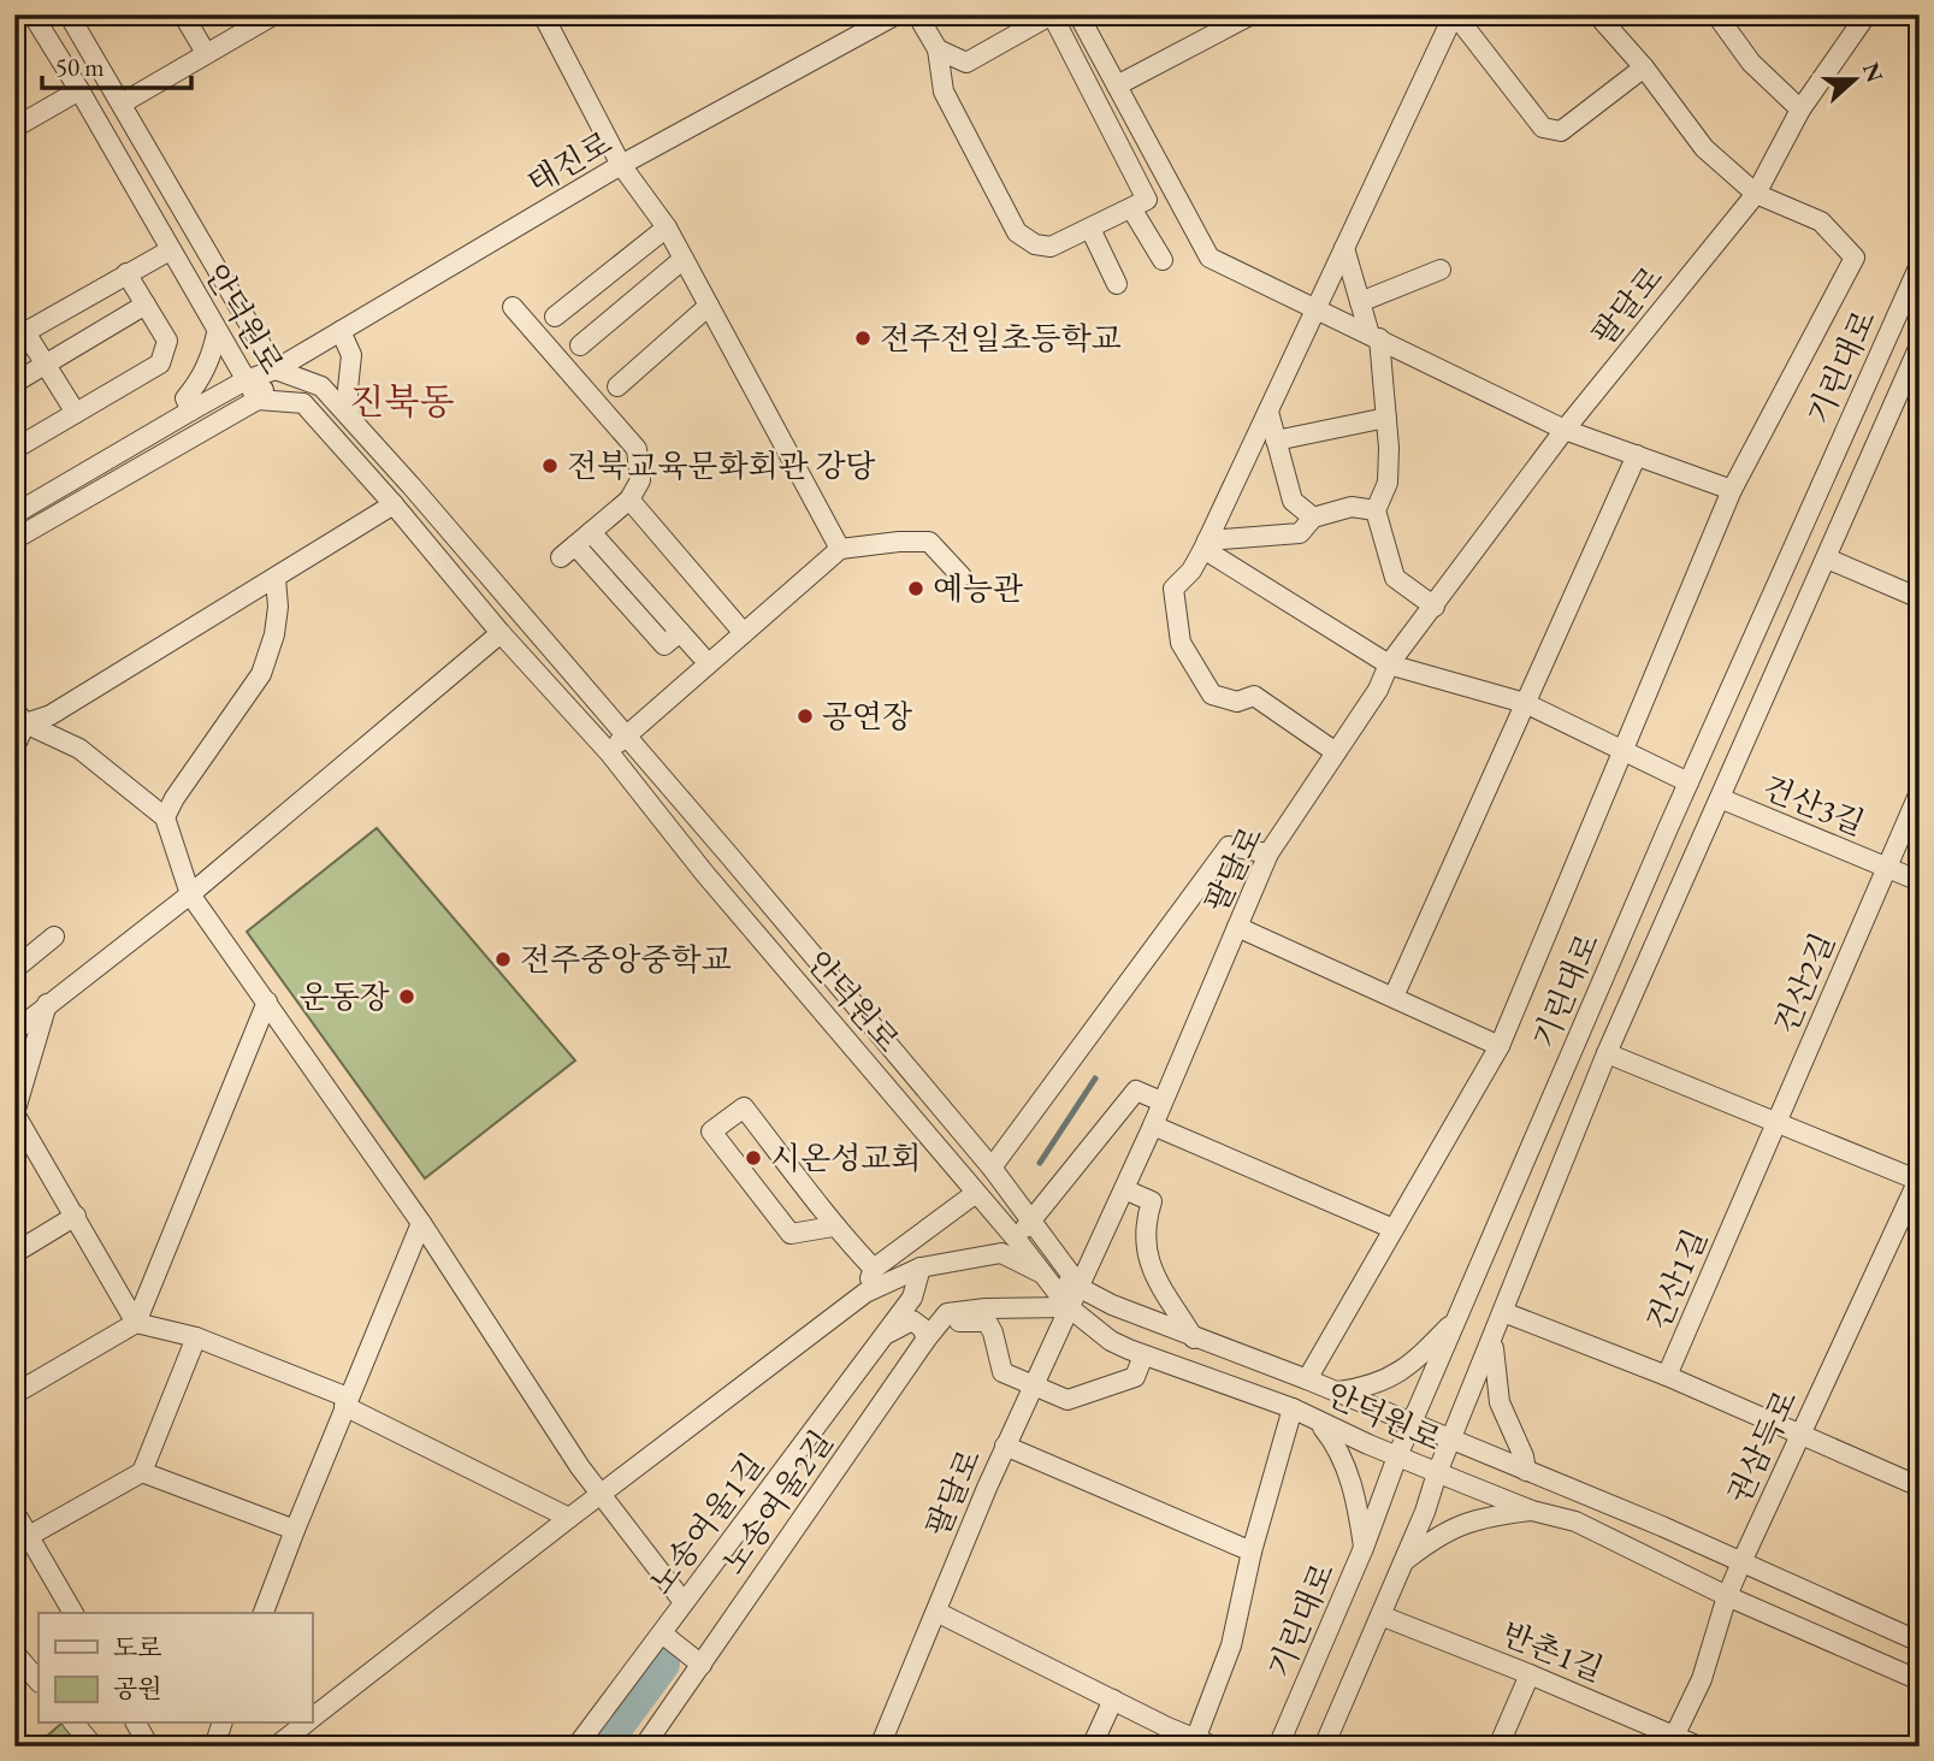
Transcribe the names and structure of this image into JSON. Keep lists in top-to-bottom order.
{
  "streets": {
    "street": [
      "태진로",
      "팔달로",
      "안덕원로",
      "기린대로",
      "건산3길",
      "건산2길",
      "건산1길",
      "권삼득로",
      "노송여울2길",
      "노송여울1길",
      "반촌1길"
    ]
  },
  "crossings": [
    ["태진로", "안덕원로"],
    ["팔달로", "안덕원로"],
    ["안덕원로", "기린대로"],
    ["안덕원로", "권삼득로"],
    ["기린대로", "건산3길"],
    ["기린대로", "건산1길"],
    ["기린대로", "반촌1길"],
    ["건산3길", "건산2길"],
    ["건산2길", "건산1길"],
    ["건산1길", "권삼득로"],
    ["권삼득로", "반촌1길"]
  ],
  "districts": ["진북동"],
  "places": [
    "전주전일초등학교",
    "전북교육문화회관 강당",
    "예능관",
    "공연장",
    "전주중앙중학교",
    "운동장",
    "시온성교회"
  ],
  "legend": ["도로", "공원"],
  "scale_bar": "50 m",
  "north": "right"
}
